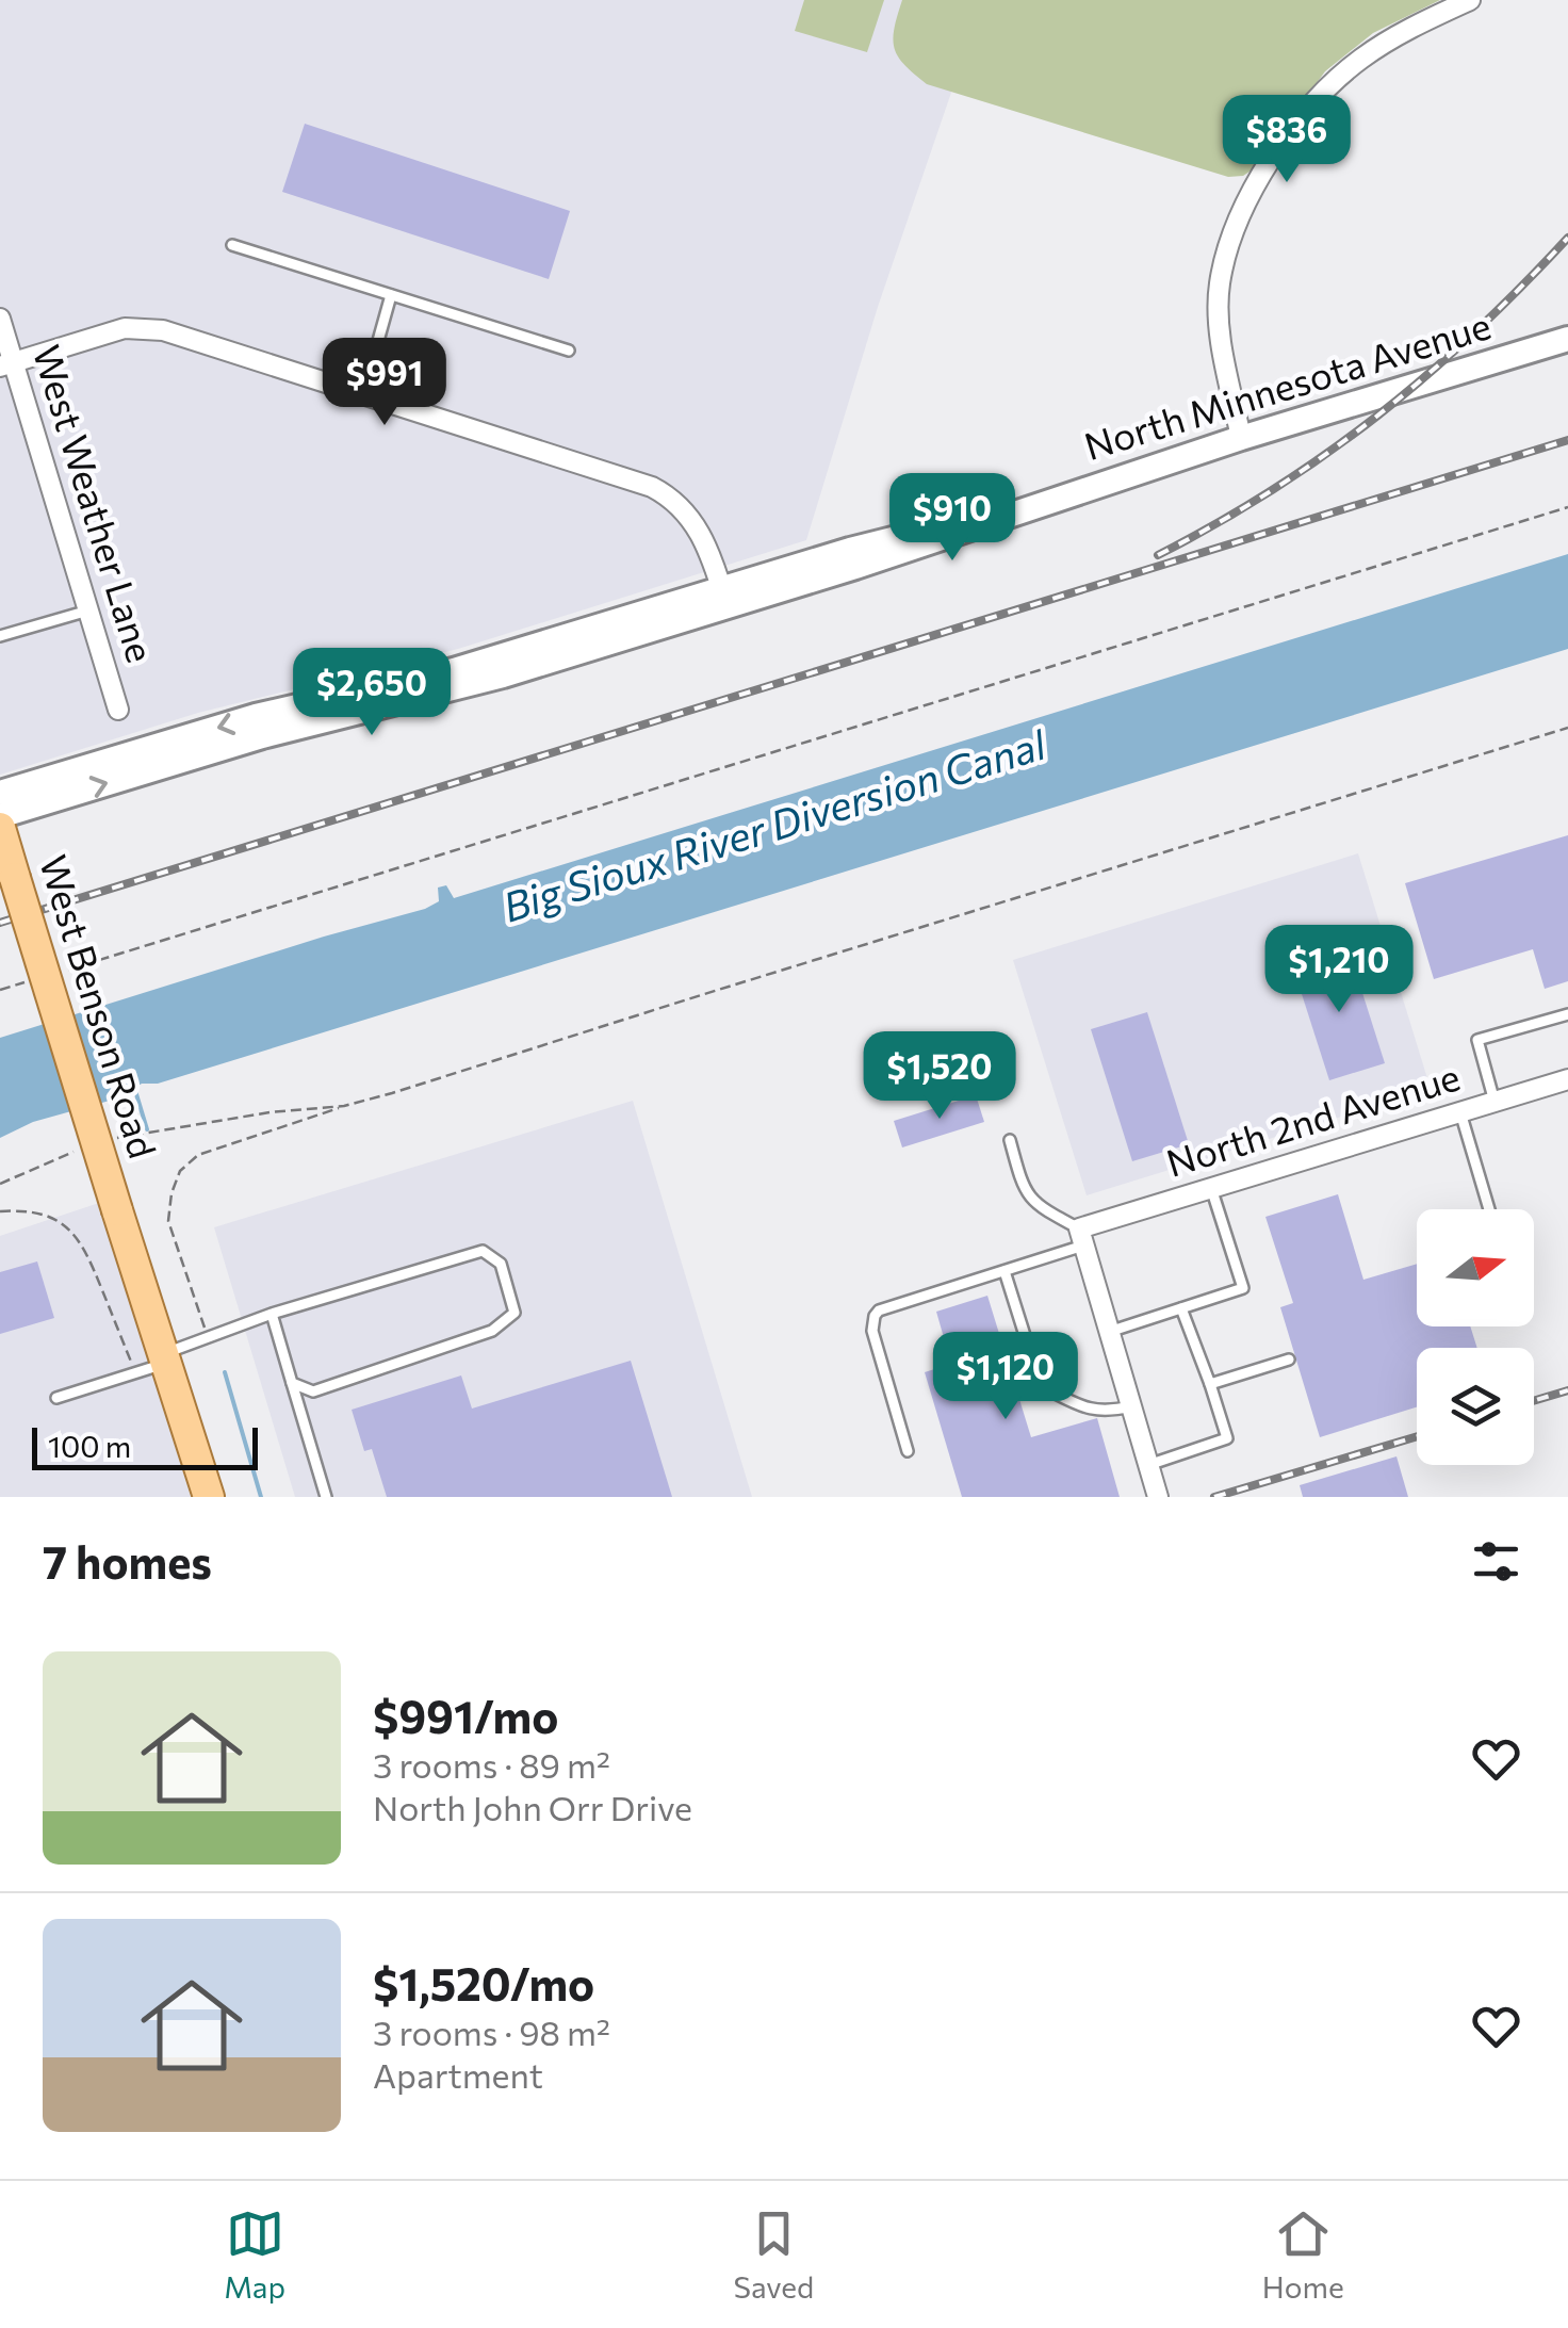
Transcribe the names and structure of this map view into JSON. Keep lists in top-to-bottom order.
{
  "streets": {
    "main road": ["North Minnesota Avenue", "West Benson Road"],
    "street": ["West Weather Lane", "North 2nd Avenue"]
  },
  "water": ["Big Sioux River Diversion Canal"],
  "scale_bar": "100 m",
  "north": "right",
  "page": {
    "price": [
      "$836",
      "$991",
      "$910",
      "$2,650",
      "$1,210",
      "$1,520",
      "$1,120"
    ],
    "scale": "100 m",
    "heading": "7 homes",
    "list": [
      {
        "name": "$991/mo",
        "note": "3 rooms · 89 m² · North John Orr Drive"
      },
      {
        "name": "$1,520/mo",
        "note": "3 rooms · 98 m² · Apartment"
      }
    ],
    "tabs": ["Map", "Saved", "Home"]
  }
}
